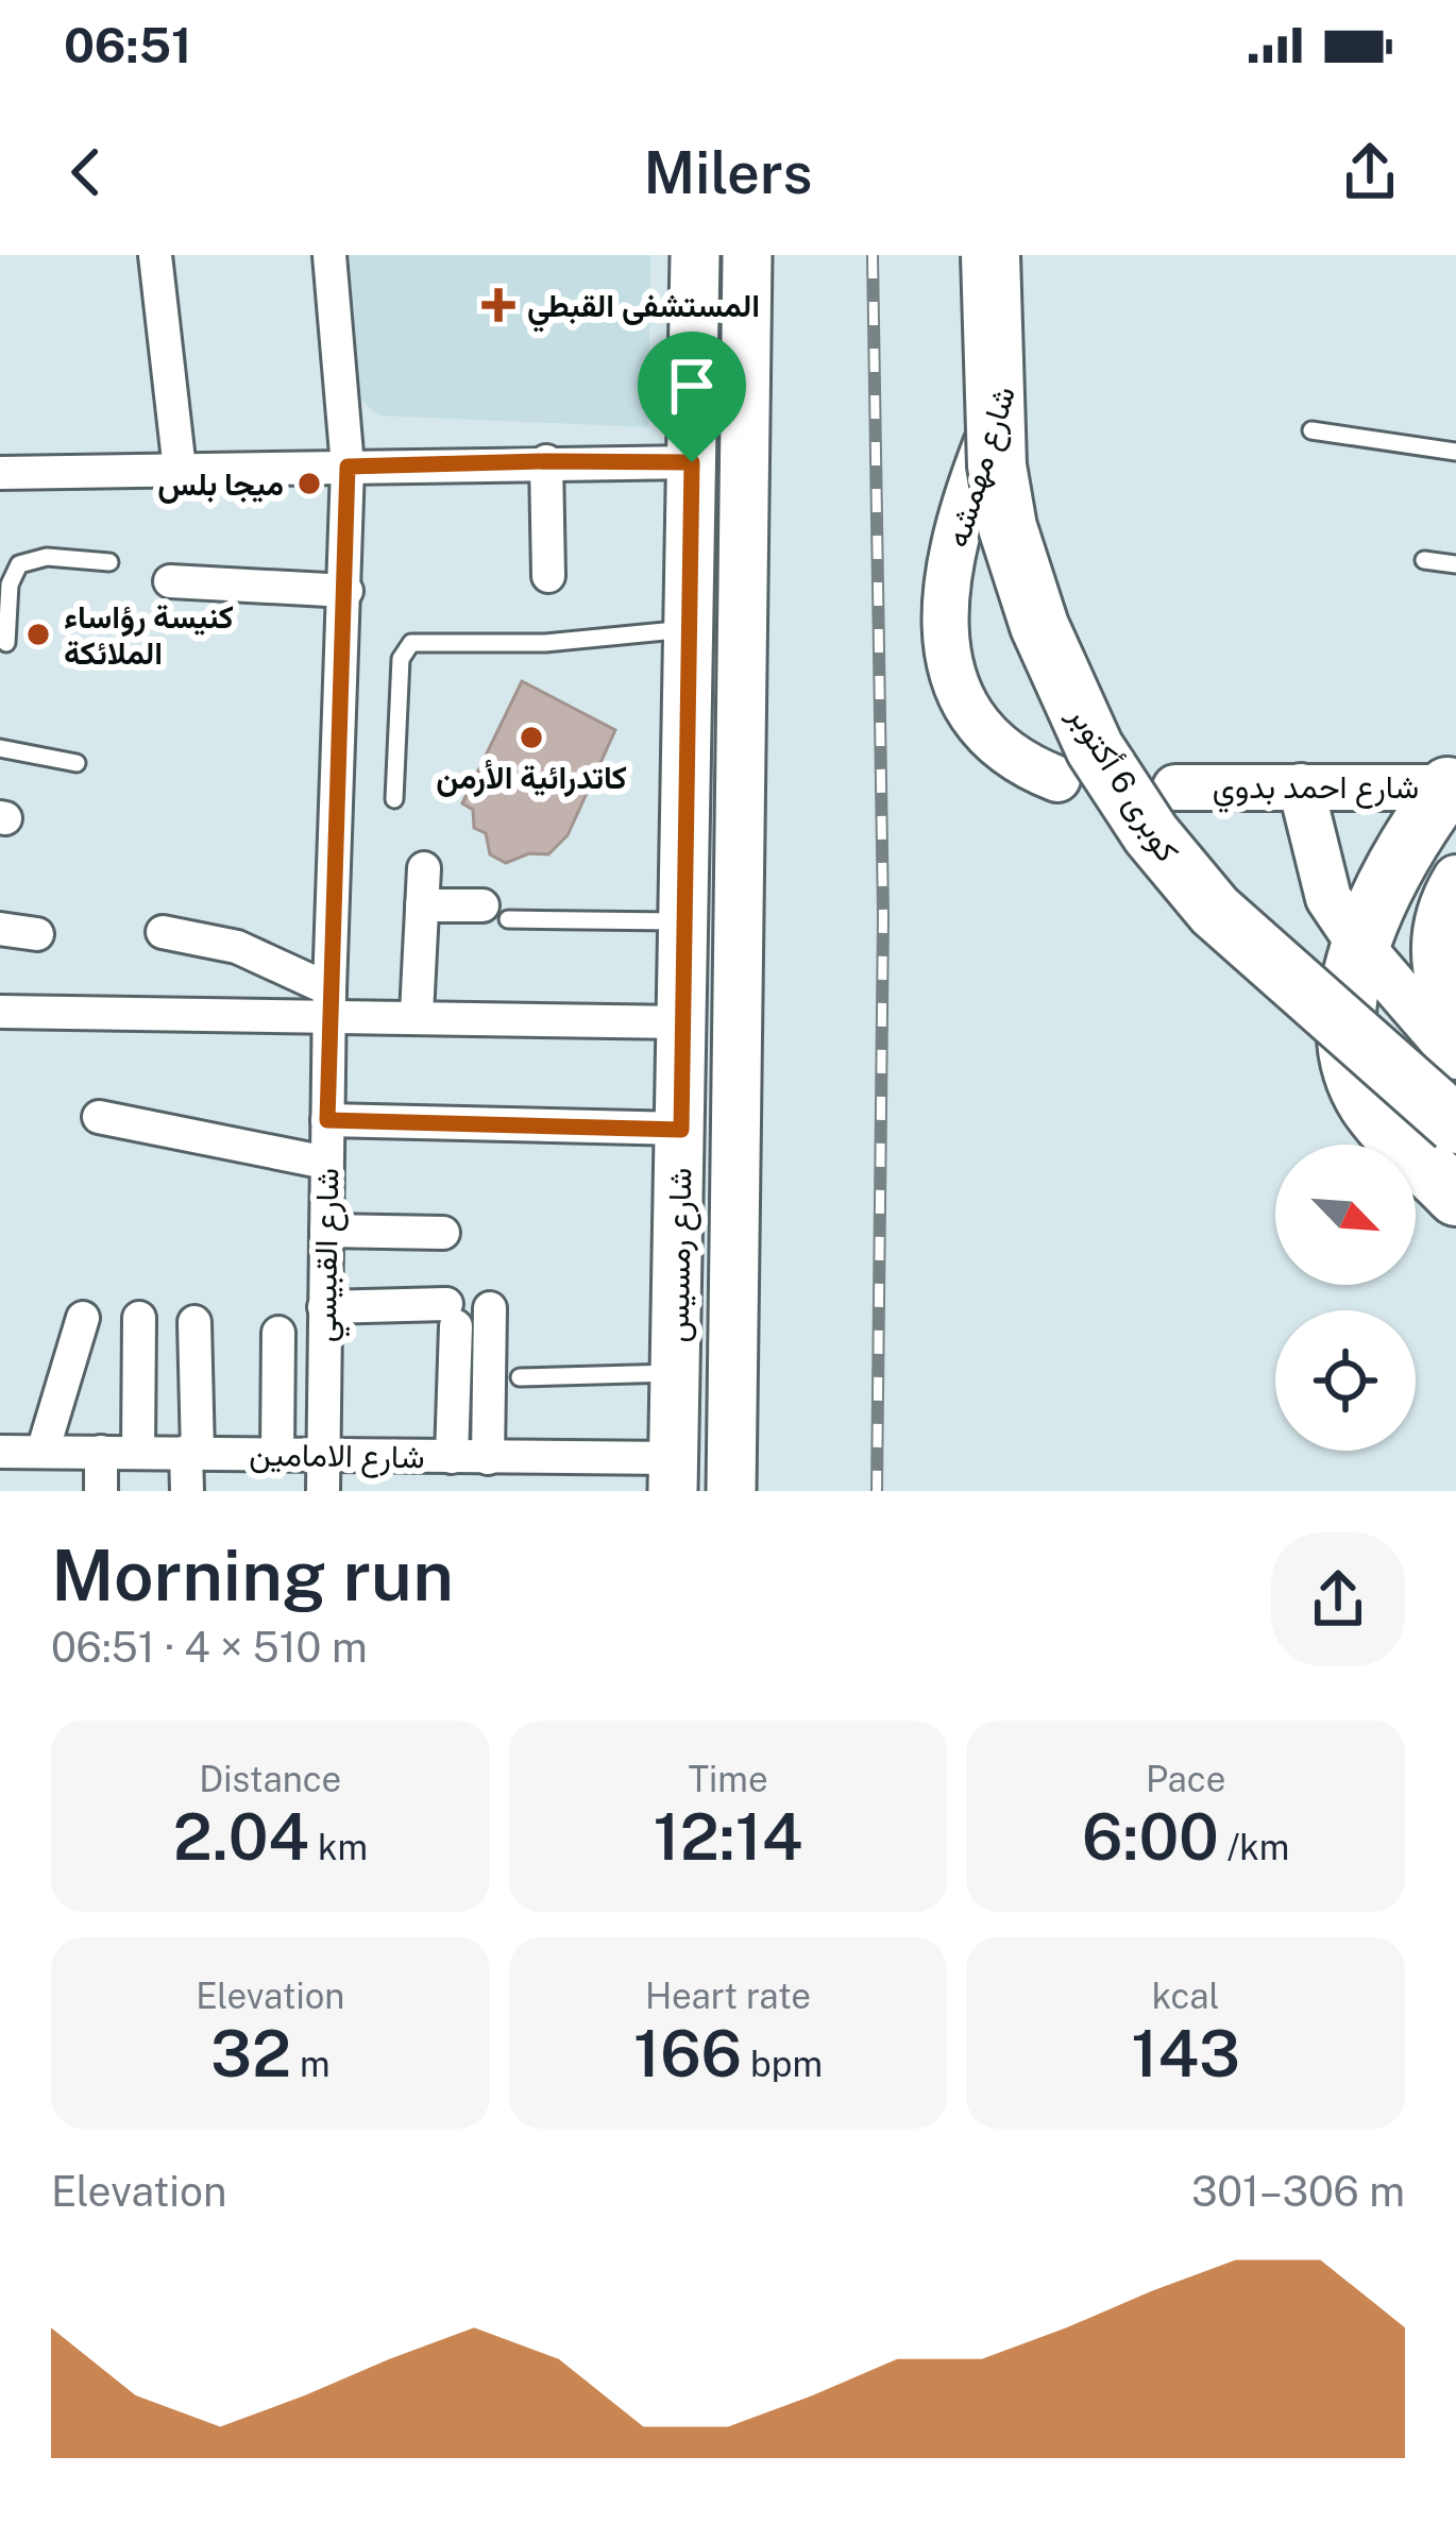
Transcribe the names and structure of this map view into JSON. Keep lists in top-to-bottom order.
{
  "streets": {
    "highway": ["كوبرى 6 أكتوبر"],
    "main road": ["شارع مهمشه", "شارع احمد بدوي", "شارع رمسيس"],
    "street": ["شارع القبيسي", "شارع الامامين"]
  },
  "crossings": [
    ["شارع مهمشه", "كوبرى 6 أكتوبر"],
    ["شارع القبيسي", "شارع الامامين"],
    ["شارع رمسيس", "شارع الامامين"]
  ],
  "places": {
    "health": ["المستشفى القبطي"],
    "other": ["ميجا بلس", "كنيسة رؤاساء الملائكة", "كاتدرائية الأرمن"]
  },
  "north": "bottom right",
  "page": {
    "status": "06:51",
    "header": "Milers",
    "heading": ["Morning run", "06:51 · 4 × 510 m"],
    "stats": [
      ["Distance", "2.04 km"],
      ["Time", "12:14"],
      ["Pace", "6:00 /km"],
      ["Elevation", "32 m"],
      ["Heart rate", "166 bpm"],
      ["kcal", "143"]
    ],
    "chart": ["Elevation", "301–306 m"]
  }
}
